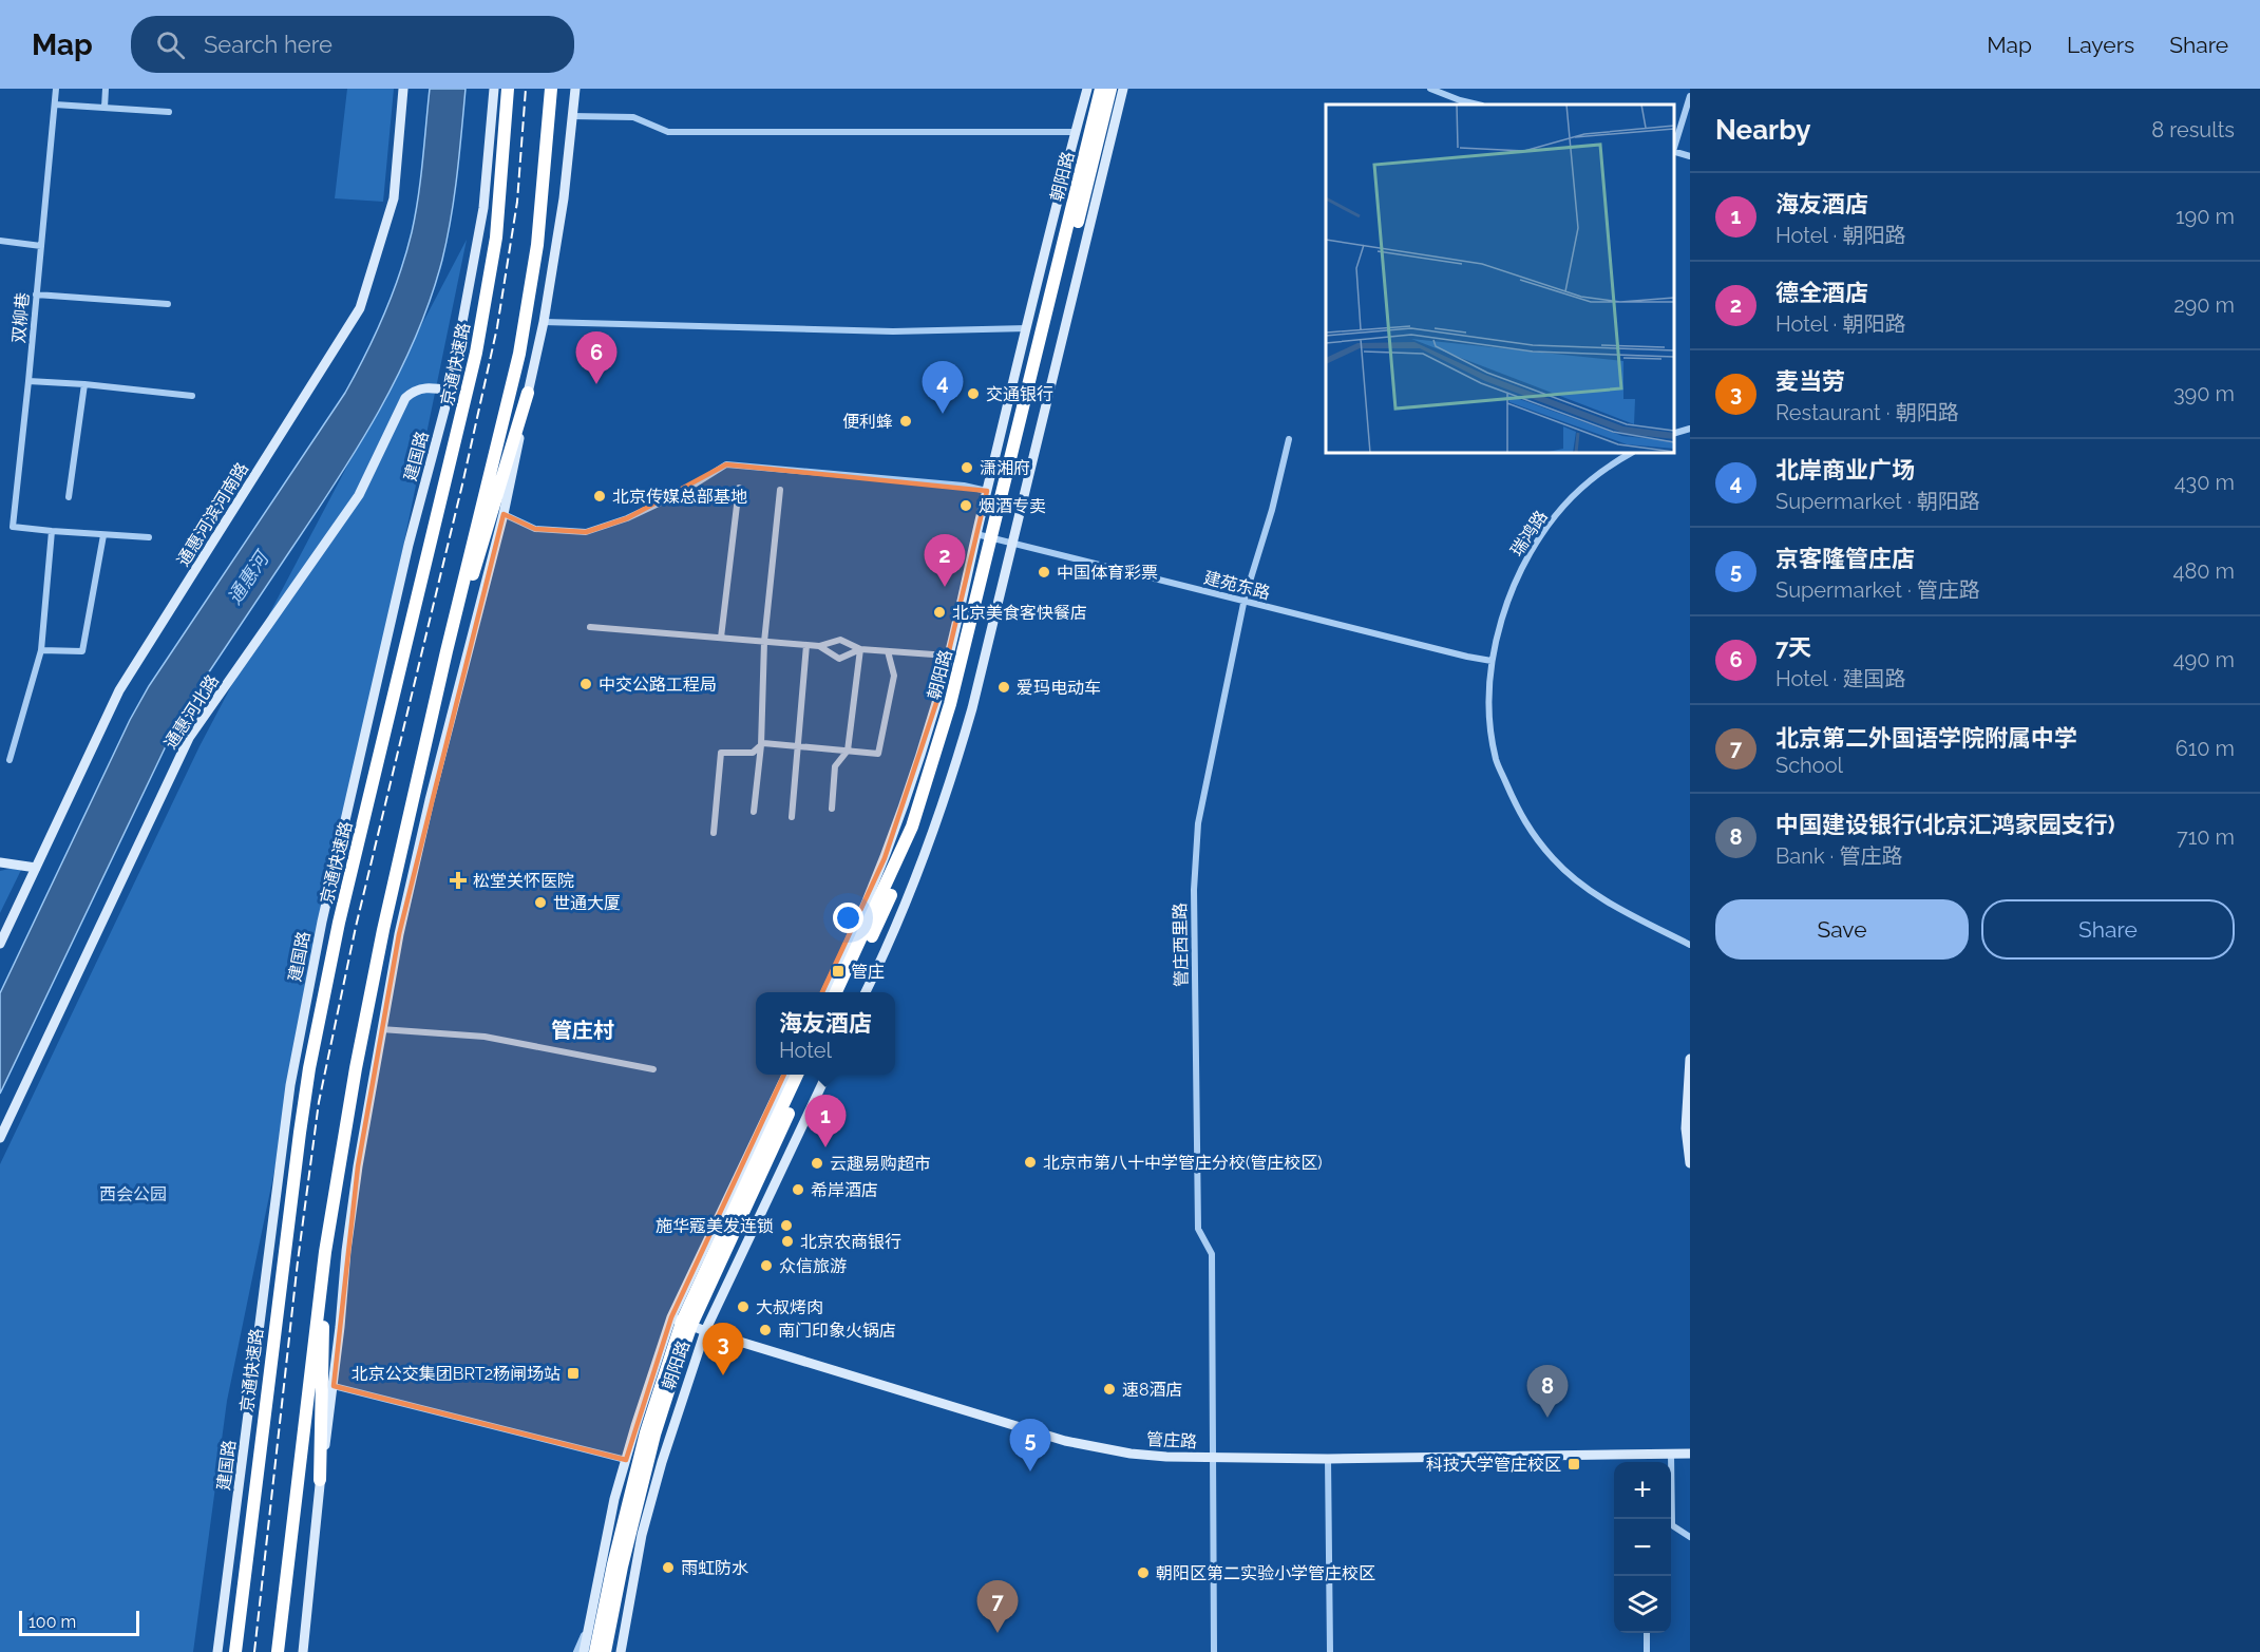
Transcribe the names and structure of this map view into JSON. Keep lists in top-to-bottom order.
{
  "streets": {
    "highway": ["朝阳路", "京通快速路"],
    "street": [
      "双柳巷",
      "建国路",
      "通惠河滨河南路",
      "瑞鸿路",
      "建苑东路",
      "通惠河北路",
      "管庄西里路",
      "管庄路"
    ]
  },
  "crossings": [
    ["朝阳路", "建苑东路"],
    ["朝阳路", "管庄路"],
    ["建国路", "通惠河北路"],
    ["瑞鸿路", "建苑东路"],
    ["建苑东路", "管庄西里路"],
    ["管庄西里路", "管庄路"]
  ],
  "districts": ["管庄村"],
  "water": ["通惠河"],
  "parks": ["西会公园"],
  "places": {
    "other": [
      "交通银行",
      "便利蜂",
      "潇湘府",
      "北京传媒总部基地",
      "烟酒专卖",
      "中国体育彩票",
      "北京美食客快餐店",
      "中交公路工程局",
      "爱玛电动车",
      "世通大厦",
      "北京市第八十中学管庄分校(管庄校区)",
      "云趣易购超市",
      "希岸酒店",
      "施华蔻美发连锁",
      "北京农商银行",
      "众信旅游",
      "大叔烤肉",
      "南门印象火锅店",
      "速8酒店",
      "雨虹防水",
      "朝阳区第二实验小学管庄校区"
    ],
    "health": ["松堂关怀医院"],
    "transit": ["管庄", "北京公交集团BRT2杨闸场站", "科技大学管庄校区"]
  },
  "scale_bar": "100 m",
  "page": {
    "header": "Map",
    "search": "Search here",
    "nav": ["Map", "Layers", "Share"],
    "heading": ["Nearby", "8 results"],
    "list": [
      {
        "mark": "1",
        "name": "海友酒店",
        "note": "Hotel · 朝阳路",
        "value": "190 m"
      },
      {
        "mark": "2",
        "name": "德全酒店",
        "note": "Hotel · 朝阳路",
        "value": "290 m"
      },
      {
        "mark": "3",
        "name": "麦当劳",
        "note": "Restaurant · 朝阳路",
        "value": "390 m"
      },
      {
        "mark": "4",
        "name": "北岸商业广场",
        "note": "Supermarket · 朝阳路",
        "value": "430 m"
      },
      {
        "mark": "5",
        "name": "京客隆管庄店",
        "note": "Supermarket · 管庄路",
        "value": "480 m"
      },
      {
        "mark": "6",
        "name": "7天",
        "note": "Hotel · 建国路",
        "value": "490 m"
      },
      {
        "mark": "7",
        "name": "北京第二外国语学院附属中学",
        "note": "School",
        "value": "610 m"
      },
      {
        "mark": "8",
        "name": "中国建设银行(北京汇鸿家园支行)",
        "note": "Bank · 管庄路",
        "value": "710 m"
      }
    ],
    "pins": [
      "6",
      "4",
      "2",
      "1",
      "3",
      "8",
      "5",
      "7"
    ],
    "buttons": ["Save", "Share"],
    "popup": ["海友酒店", "Hotel"],
    "map_buttons": ["+", "−"],
    "scale": "100 m"
  }
}
